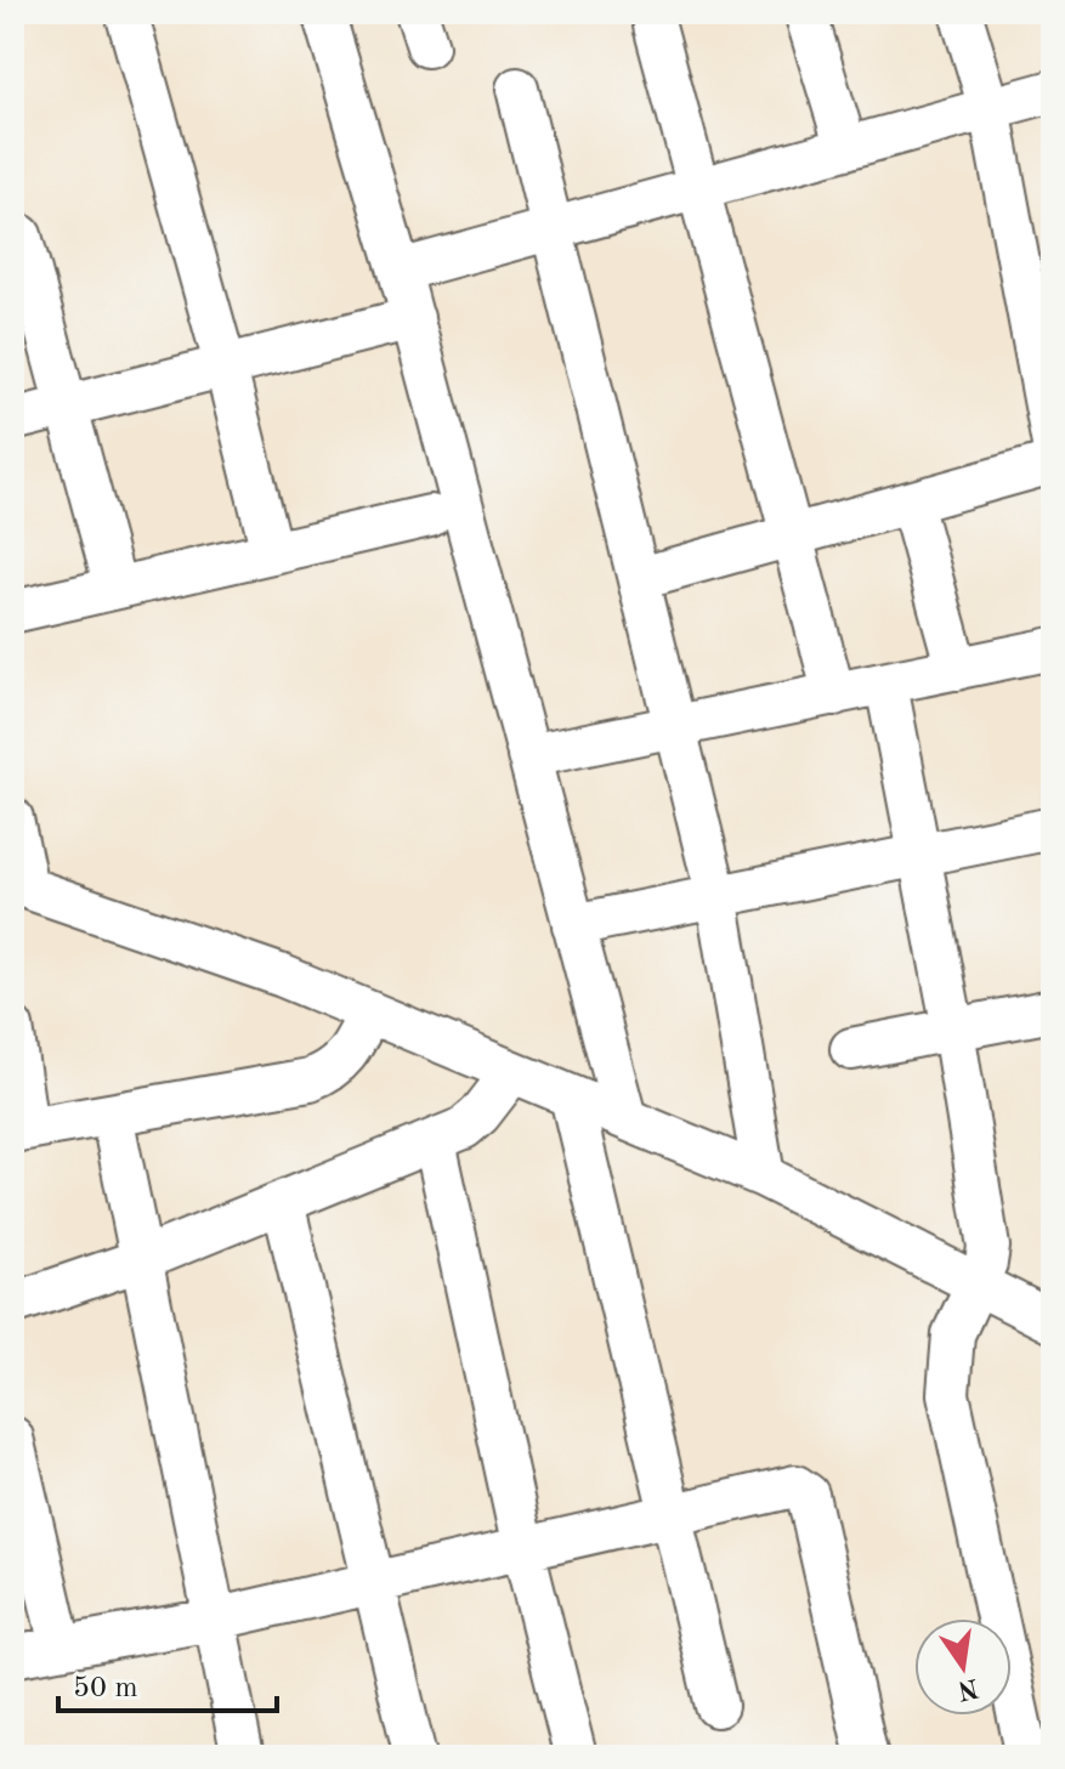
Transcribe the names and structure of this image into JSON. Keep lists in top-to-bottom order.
{
  "scale_bar": "50 m",
  "north": "bottom"
}
